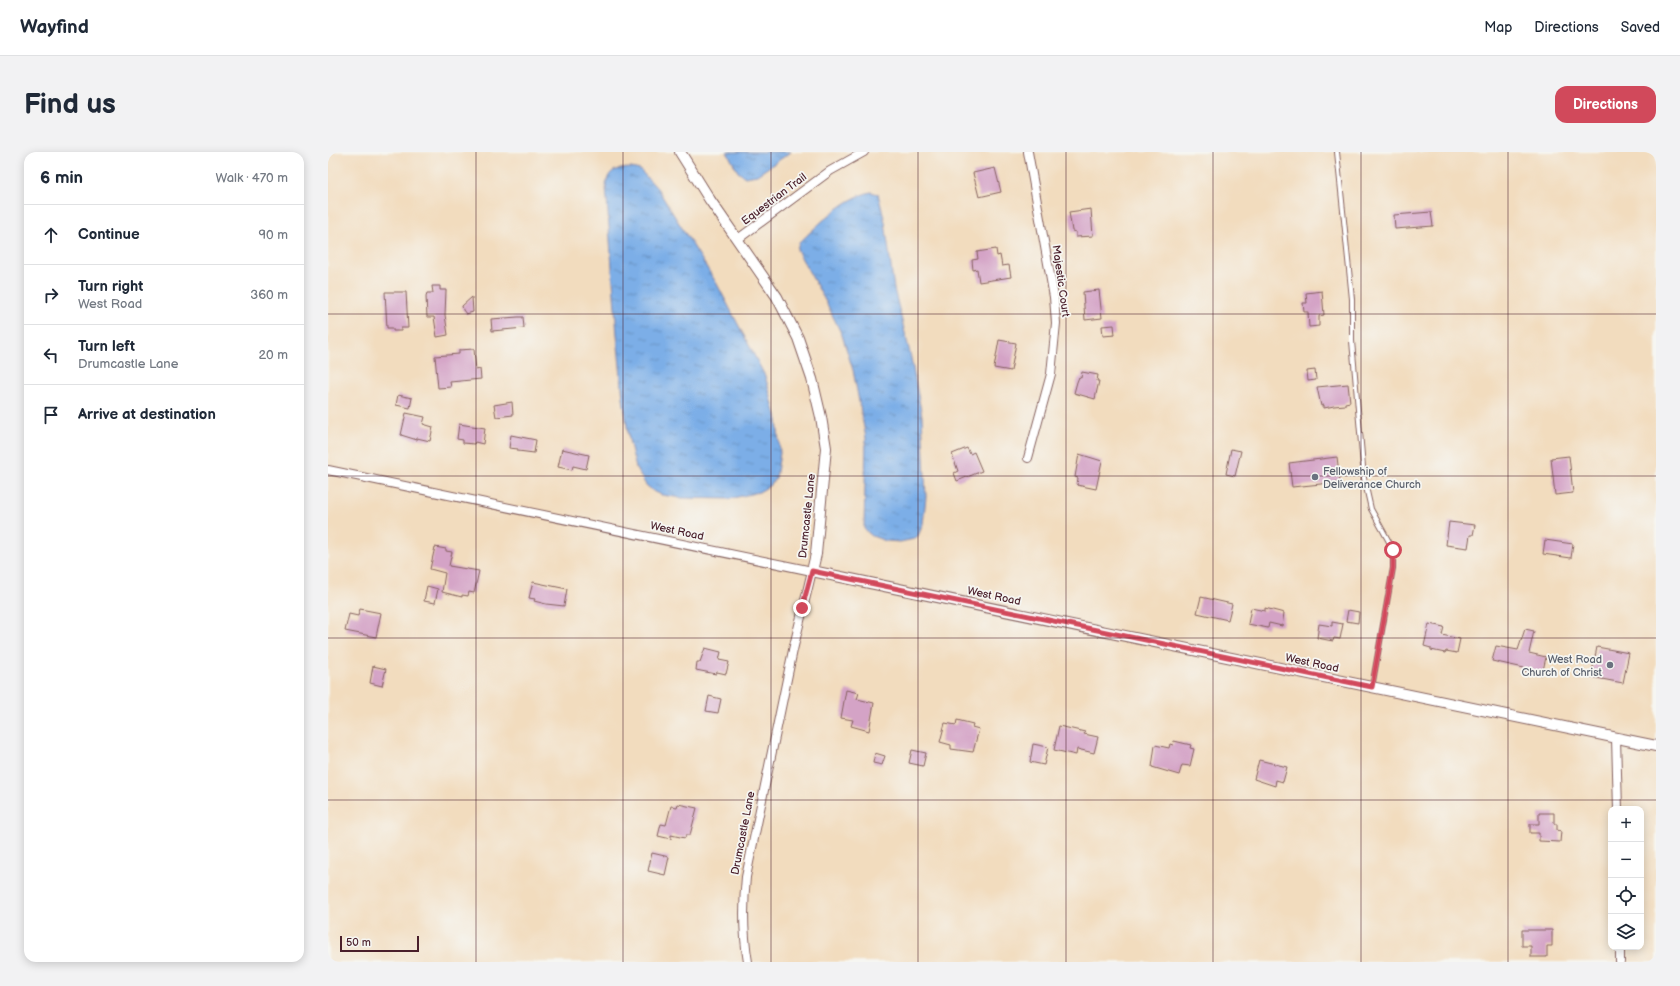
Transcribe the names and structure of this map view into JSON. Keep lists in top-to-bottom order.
{
  "streets": {
    "street": [
      "Equestrian Trail",
      "Majestic Court",
      "Drumcastle Lane",
      "West Road"
    ]
  },
  "crossings": [
    ["Equestrian Trail", "Drumcastle Lane"],
    ["Drumcastle Lane", "West Road"]
  ],
  "places": ["Fellowship of Deliverance Church", "West Road Church of Christ"],
  "scale_bar": "50 m",
  "page": {
    "header": "Wayfind",
    "nav": ["Map", "Directions", "Saved"],
    "buttons": "Directions",
    "title": "Find us",
    "heading": ["6 min", "Walk · 470 m"],
    "list": [
      ["Continue", "90 m"],
      ["Turn right", "West Road", "360 m"],
      ["Turn left", "Drumcastle Lane", "20 m"],
      "Arrive at destination"
    ],
    "map_buttons": ["+", "−"],
    "scale": "50 m"
  }
}
